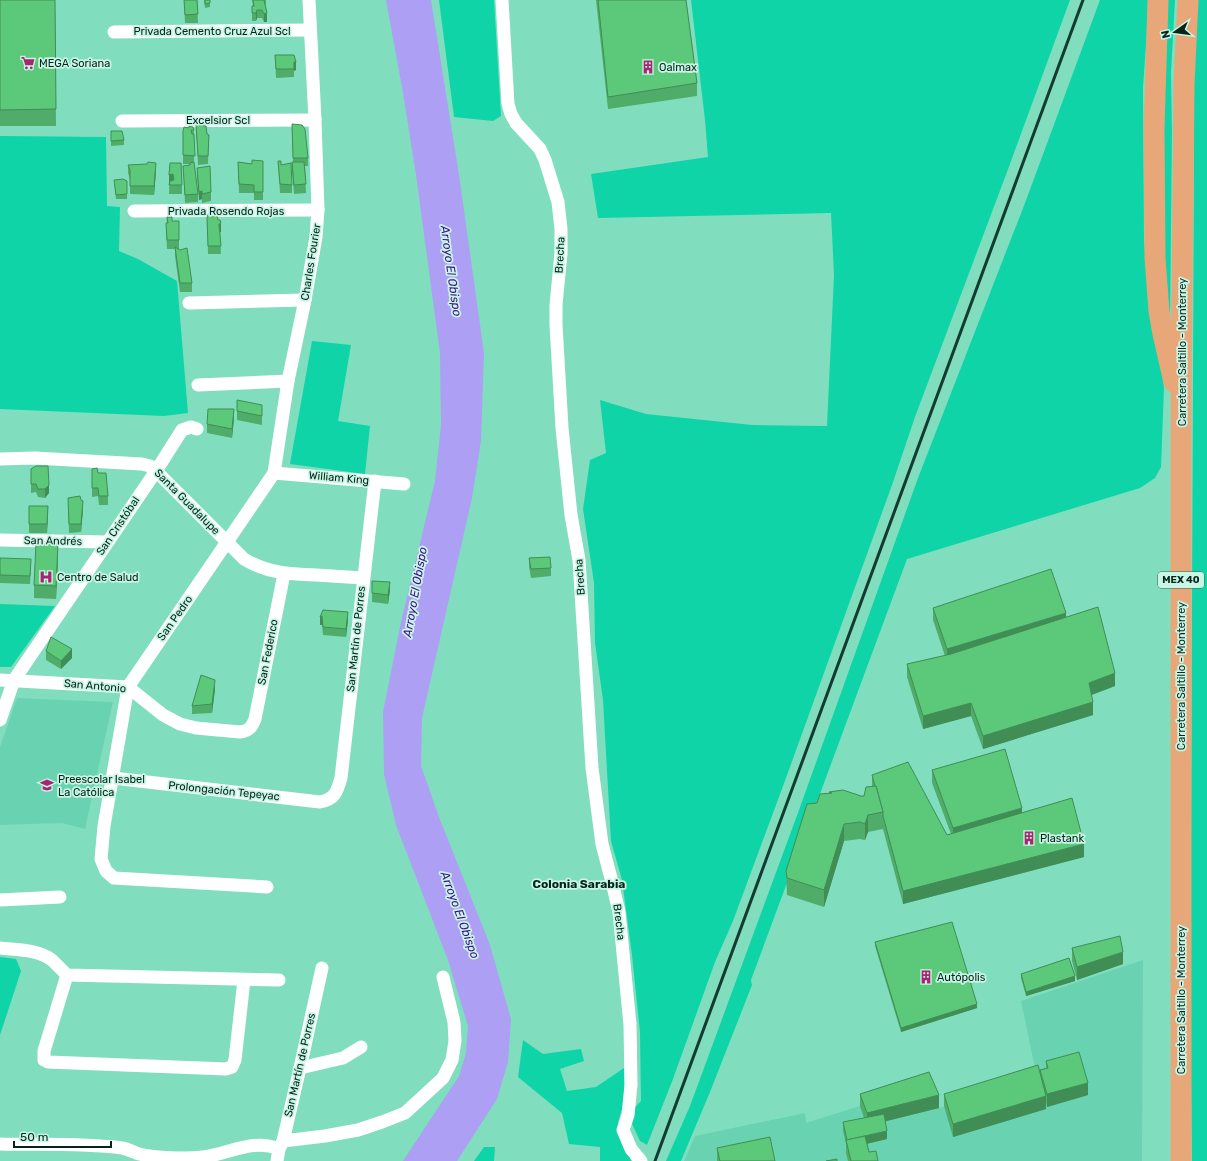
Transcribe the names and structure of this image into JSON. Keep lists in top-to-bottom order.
{
  "streets": {
    "main road": ["Carretera Saltillo - Monterrey", "MEX 40"],
    "street": [
      "Privada Cemento Cruz Azul Scl",
      "Excelsior Scl",
      "Privada Rosendo Rojas",
      "Brecha",
      "Charles Fourier",
      "William King",
      "Santa Guadalupe",
      "San Cristóbal",
      "San Andrés",
      "San Pedro",
      "San Martín de Porres",
      "San Federico",
      "San Antonio",
      "Prolongación Tepeyac"
    ]
  },
  "crossings": [
    ["Privada Cemento Cruz Azul Scl", "Charles Fourier"],
    ["Excelsior Scl", "Charles Fourier"],
    ["Privada Rosendo Rojas", "Charles Fourier"],
    ["Charles Fourier", "William King"],
    ["Charles Fourier", "San Pedro"],
    ["William King", "San Pedro"],
    ["William King", "San Martín de Porres"],
    ["Santa Guadalupe", "San Cristóbal"],
    ["Santa Guadalupe", "San Pedro"],
    ["Santa Guadalupe", "San Martín de Porres"],
    ["Santa Guadalupe", "San Federico"],
    ["San Cristóbal", "San Andrés"],
    ["San Cristóbal", "San Antonio"],
    ["San Pedro", "San Antonio"],
    ["San Pedro", "Prolongación Tepeyac"],
    ["San Martín de Porres", "Prolongación Tepeyac"],
    ["San Federico", "San Antonio"]
  ],
  "districts": ["Colonia Sarabia"],
  "water": ["Arroyo El Obispo"],
  "places": {
    "supermarket": ["MEGA Soriana"],
    "building": ["Oalmax", "Plastank", "Autópolis"],
    "hospital": ["Centro de Salud"],
    "school or university": ["Preescolar Isabel La Católica"]
  },
  "scale_bar": "50 m",
  "north": "left"
}
